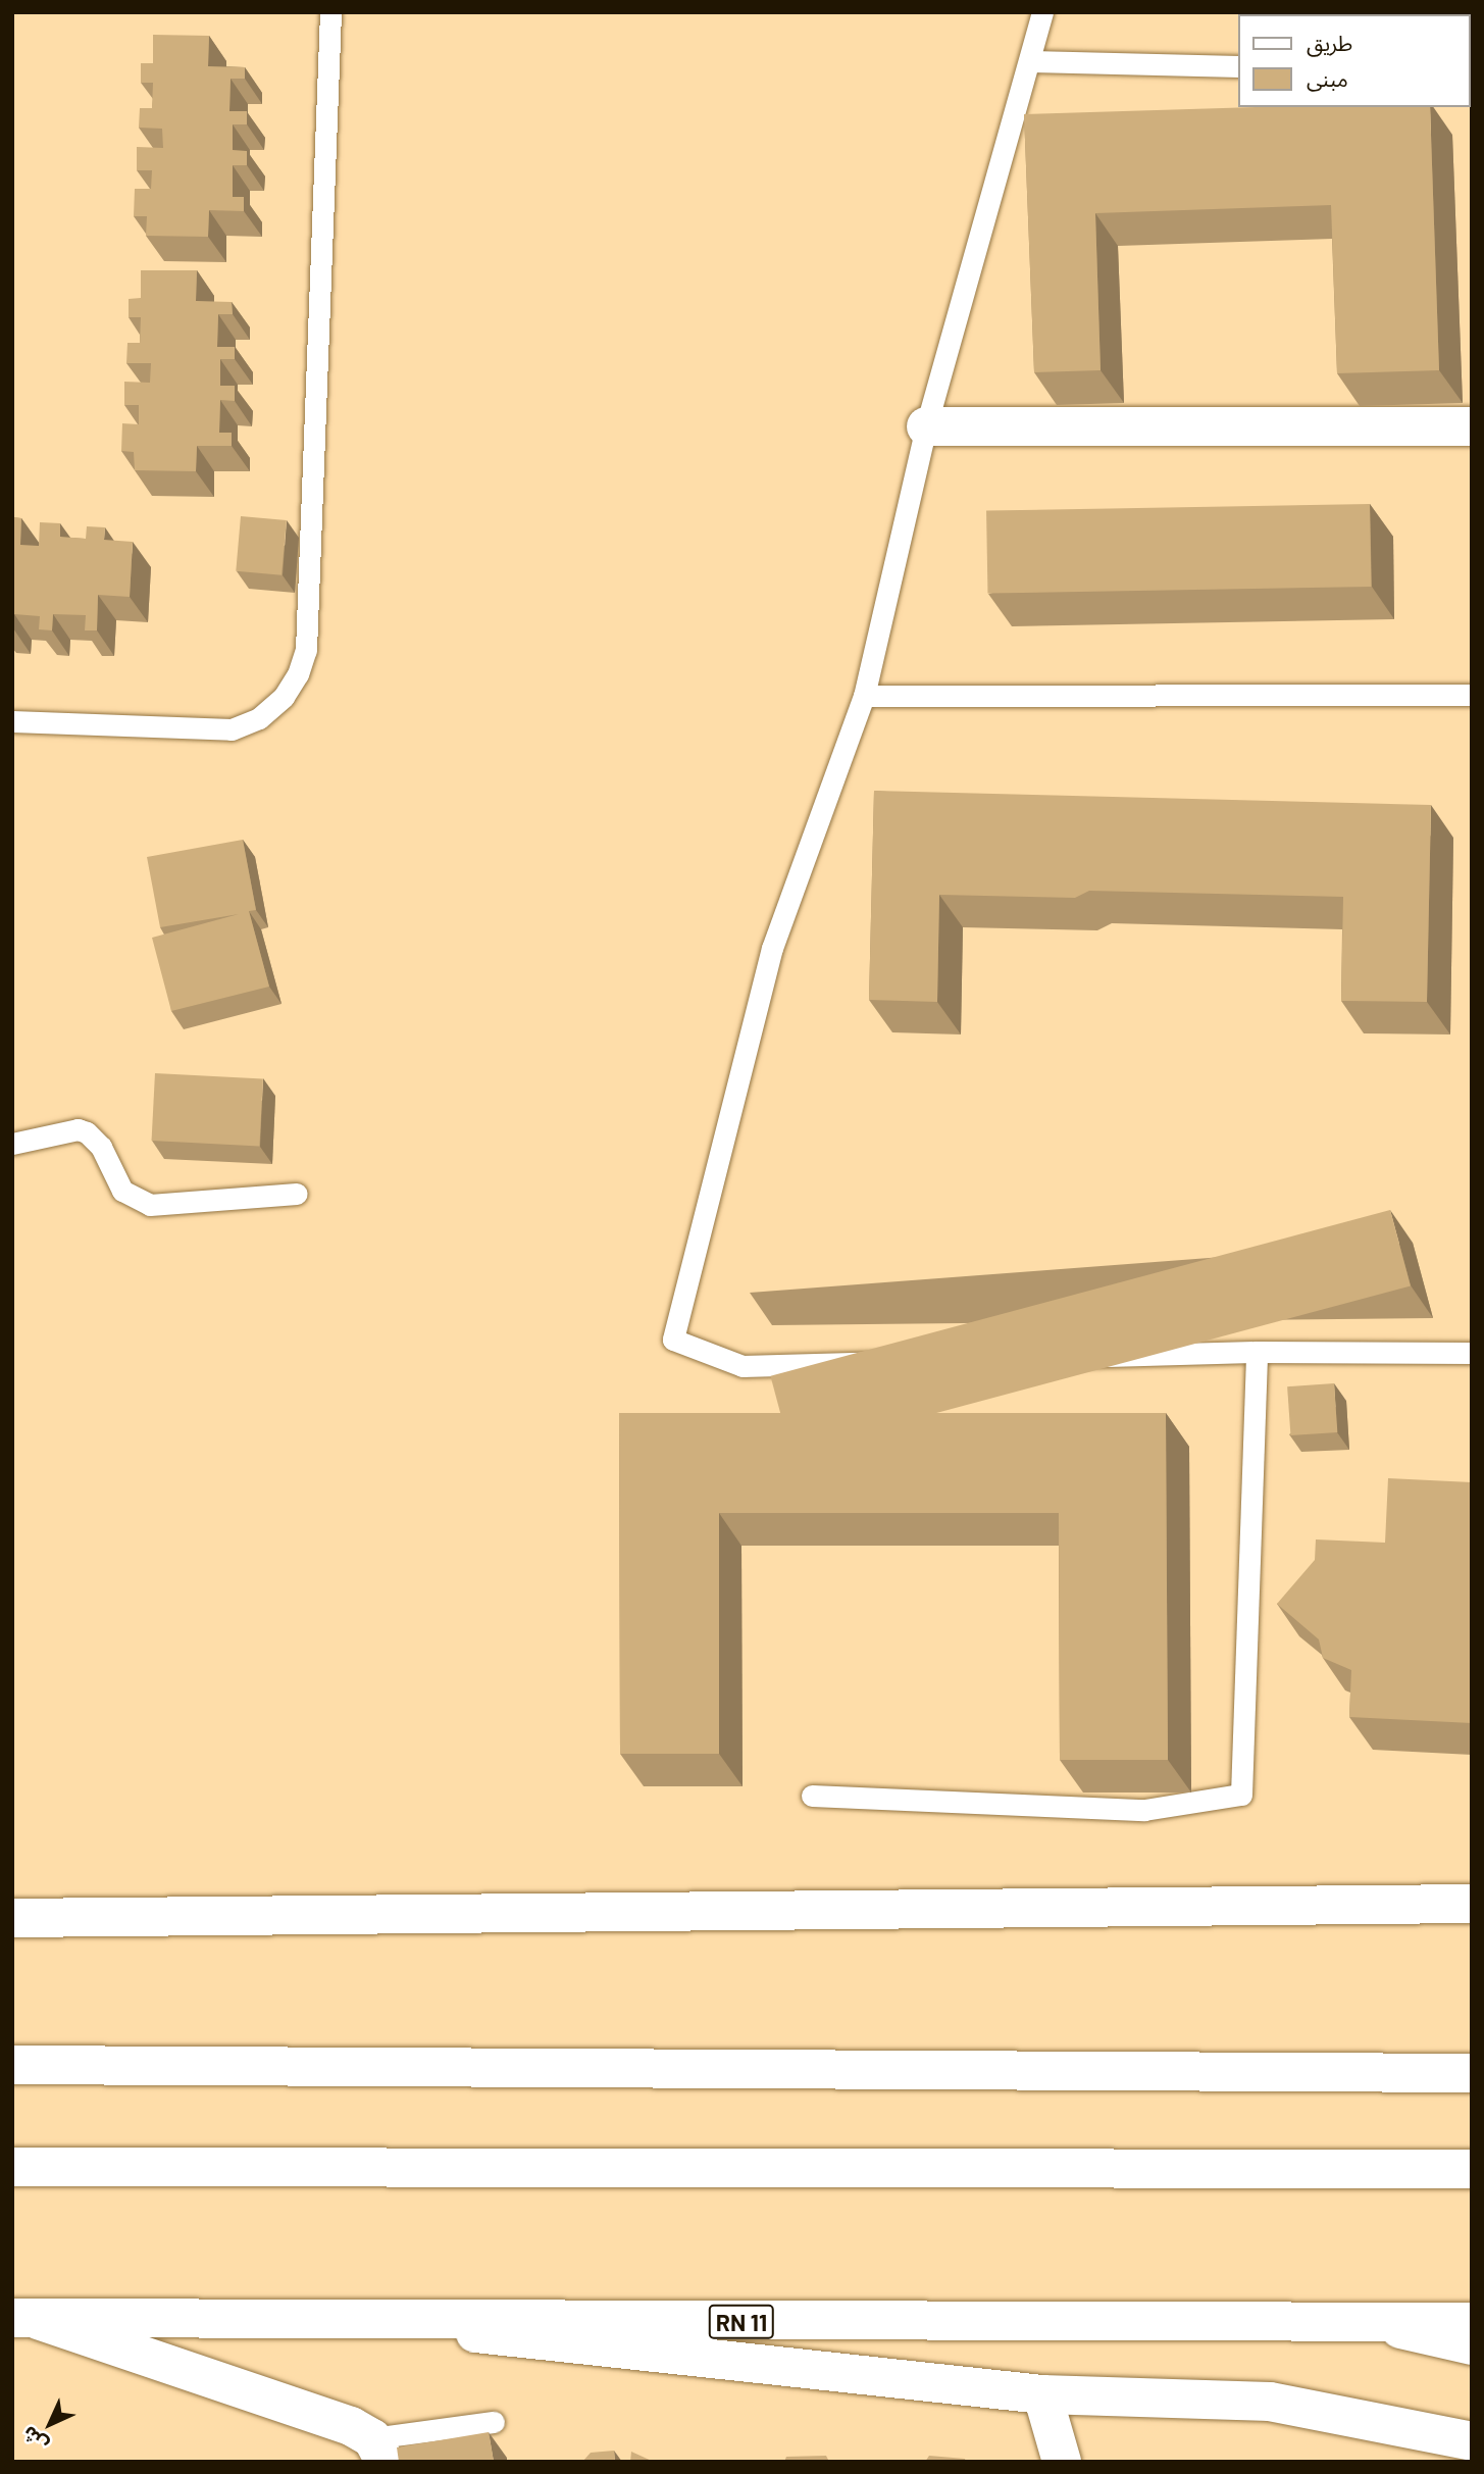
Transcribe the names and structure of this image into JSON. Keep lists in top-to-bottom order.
{
  "streets": {
    "main road": ["RN 11"]
  },
  "legend": ["طريق", "مبنى"],
  "north": "bottom left"
}
